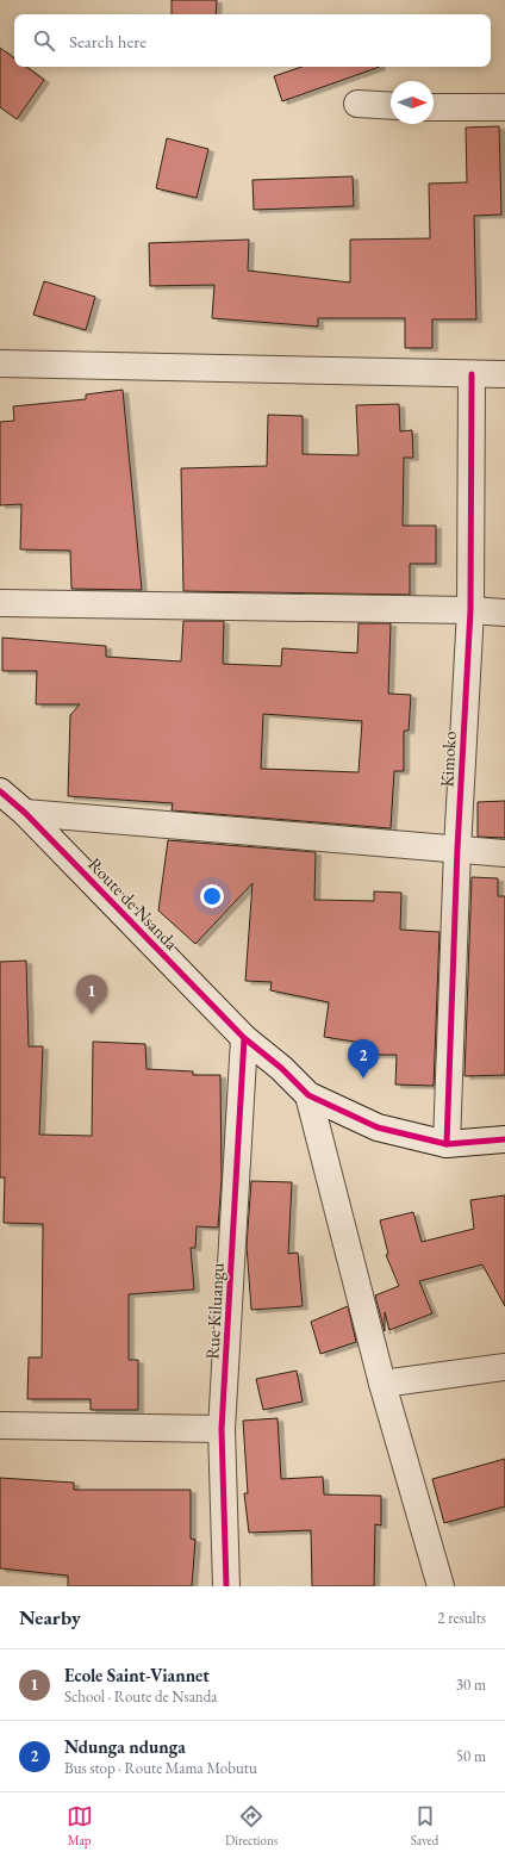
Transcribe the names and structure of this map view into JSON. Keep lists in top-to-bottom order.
{
  "streets": {
    "street": ["Kimoko", "Route de Nsanda", "Rue Kiluangu"]
  },
  "crossings": [
    ["Route de Nsanda", "Rue Kiluangu"]
  ],
  "north": "right",
  "page": {
    "search": "Search here",
    "pins": ["1", "2"],
    "heading": ["Nearby", "2 results"],
    "list": [
      {
        "mark": "1",
        "name": "Ecole Saint-Viannet",
        "note": "School · Route de Nsanda",
        "value": "30 m"
      },
      {
        "mark": "2",
        "name": "Ndunga ndunga",
        "note": "Bus stop · Route Mama Mobutu",
        "value": "50 m"
      }
    ],
    "nav": ["Map", "Directions", "Saved"]
  }
}
